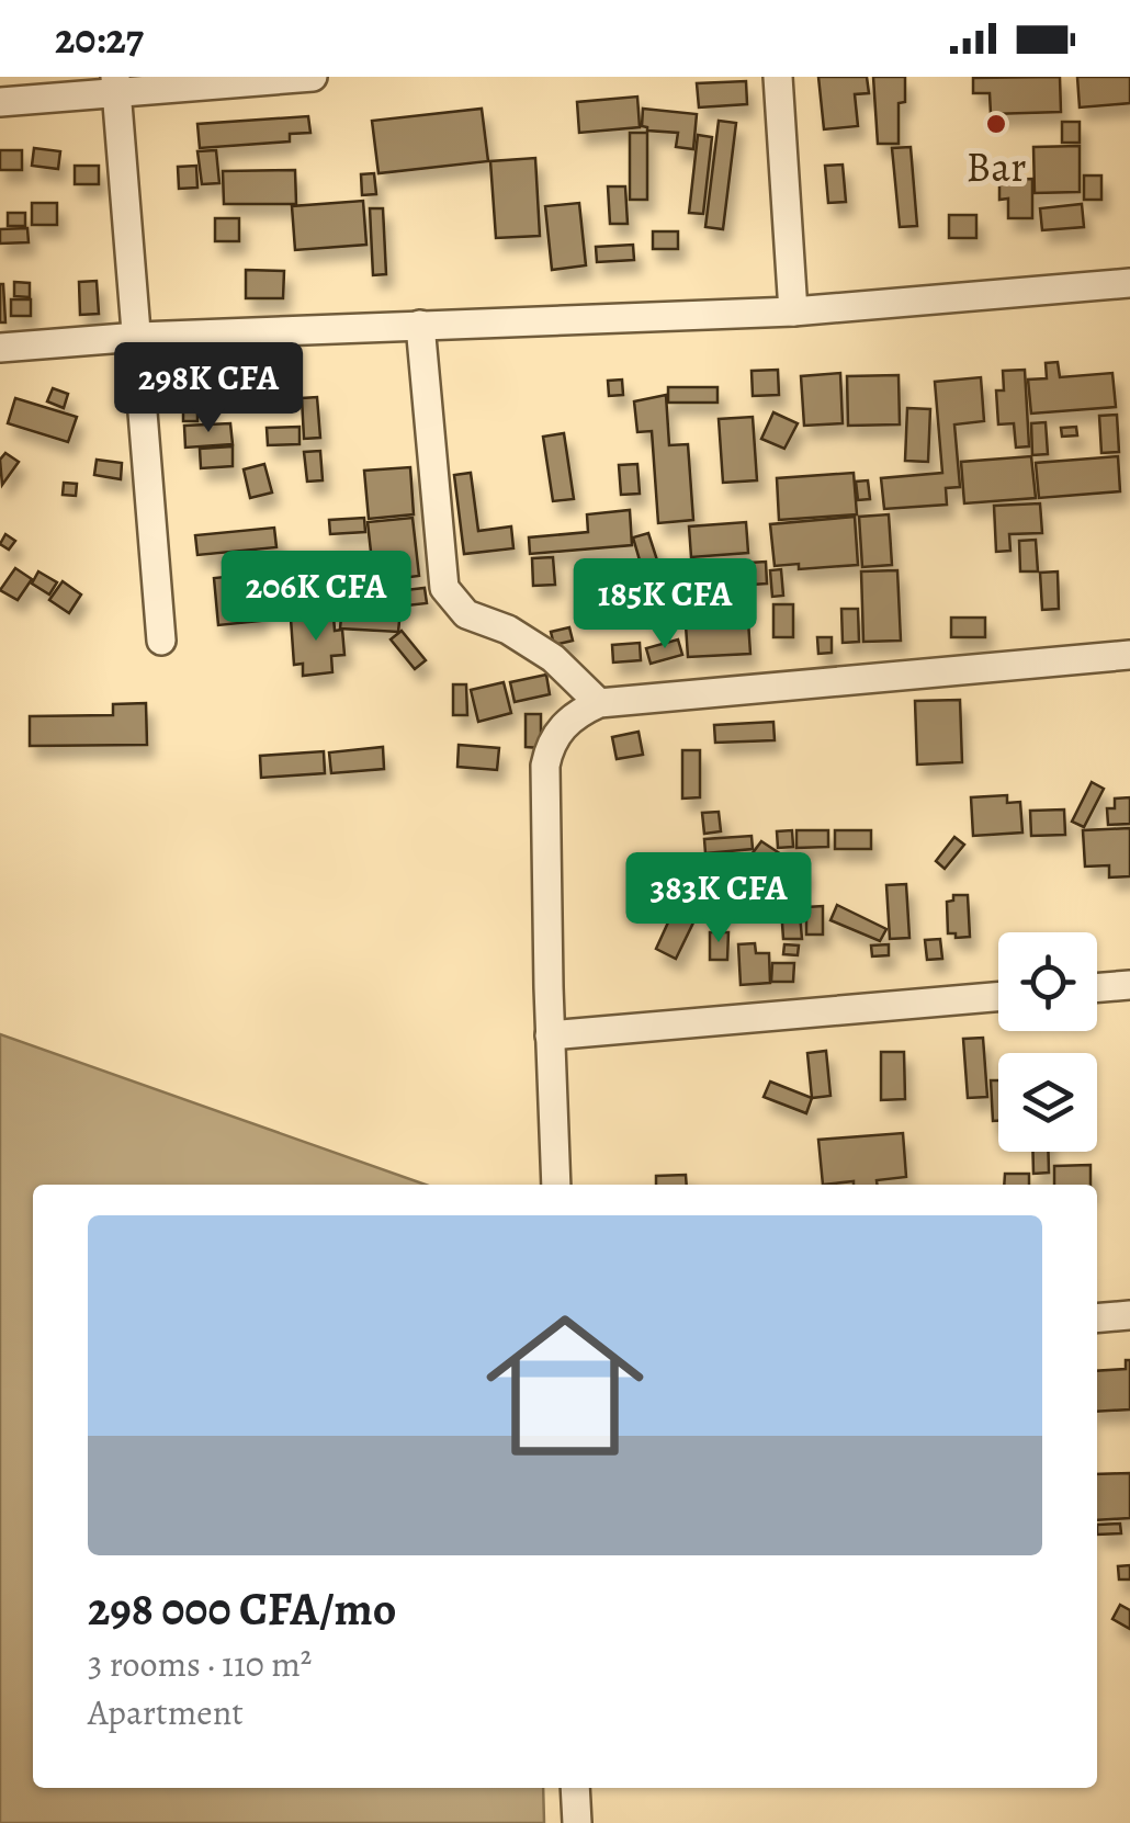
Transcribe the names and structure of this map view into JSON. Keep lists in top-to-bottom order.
{
  "places": ["Bar"],
  "page": {
    "status": "20:27",
    "price": [
      "298K CFA",
      "206K CFA",
      "185K CFA",
      "383K CFA"
    ],
    "list": [
      {
        "name": "298 000 CFA/mo",
        "note": "3 rooms · 110 m² · Apartment"
      }
    ]
  }
}
